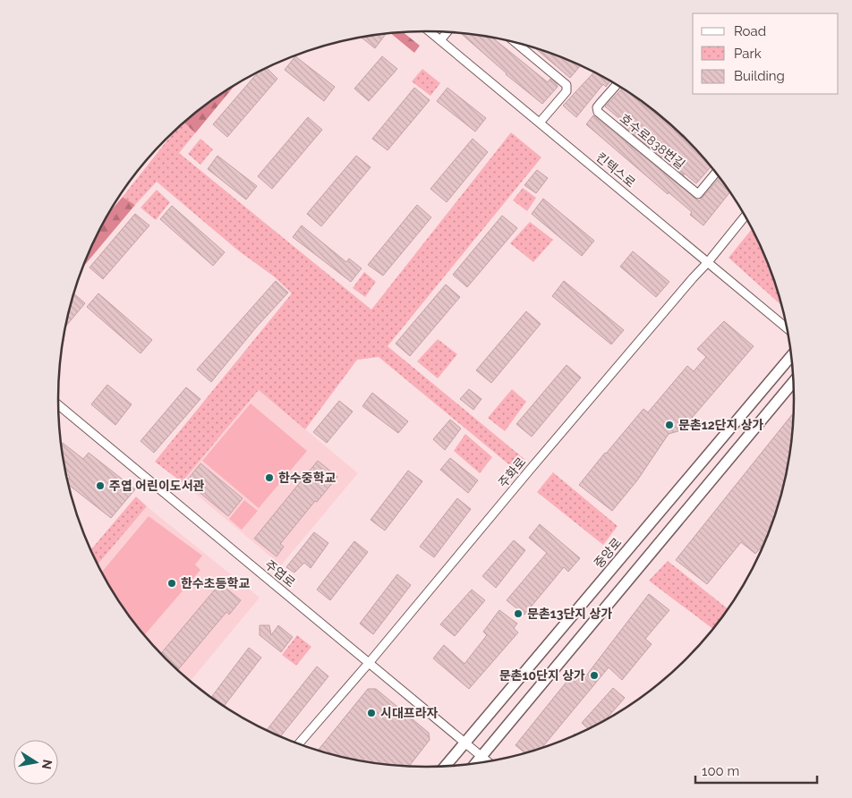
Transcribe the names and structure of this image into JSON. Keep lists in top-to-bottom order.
{
  "streets": {
    "main road": ["중앙로"],
    "street": [
      "호수로838번길",
      "킨텍스로",
      "주화로",
      "주엽로"
    ]
  },
  "crossings": [
    ["킨텍스로", "주화로"],
    ["주화로", "주엽로"],
    ["중앙로", "주엽로"]
  ],
  "places": [
    "문촌12단지 상가",
    "한수중학교",
    "주엽 어린이도서관",
    "한수초등학교",
    "문촌13단지 상가",
    "문촌10단지 상가",
    "시대프라자"
  ],
  "legend": ["Road", "Park", "Building"],
  "scale_bar": "100 m",
  "north": "right"
}
